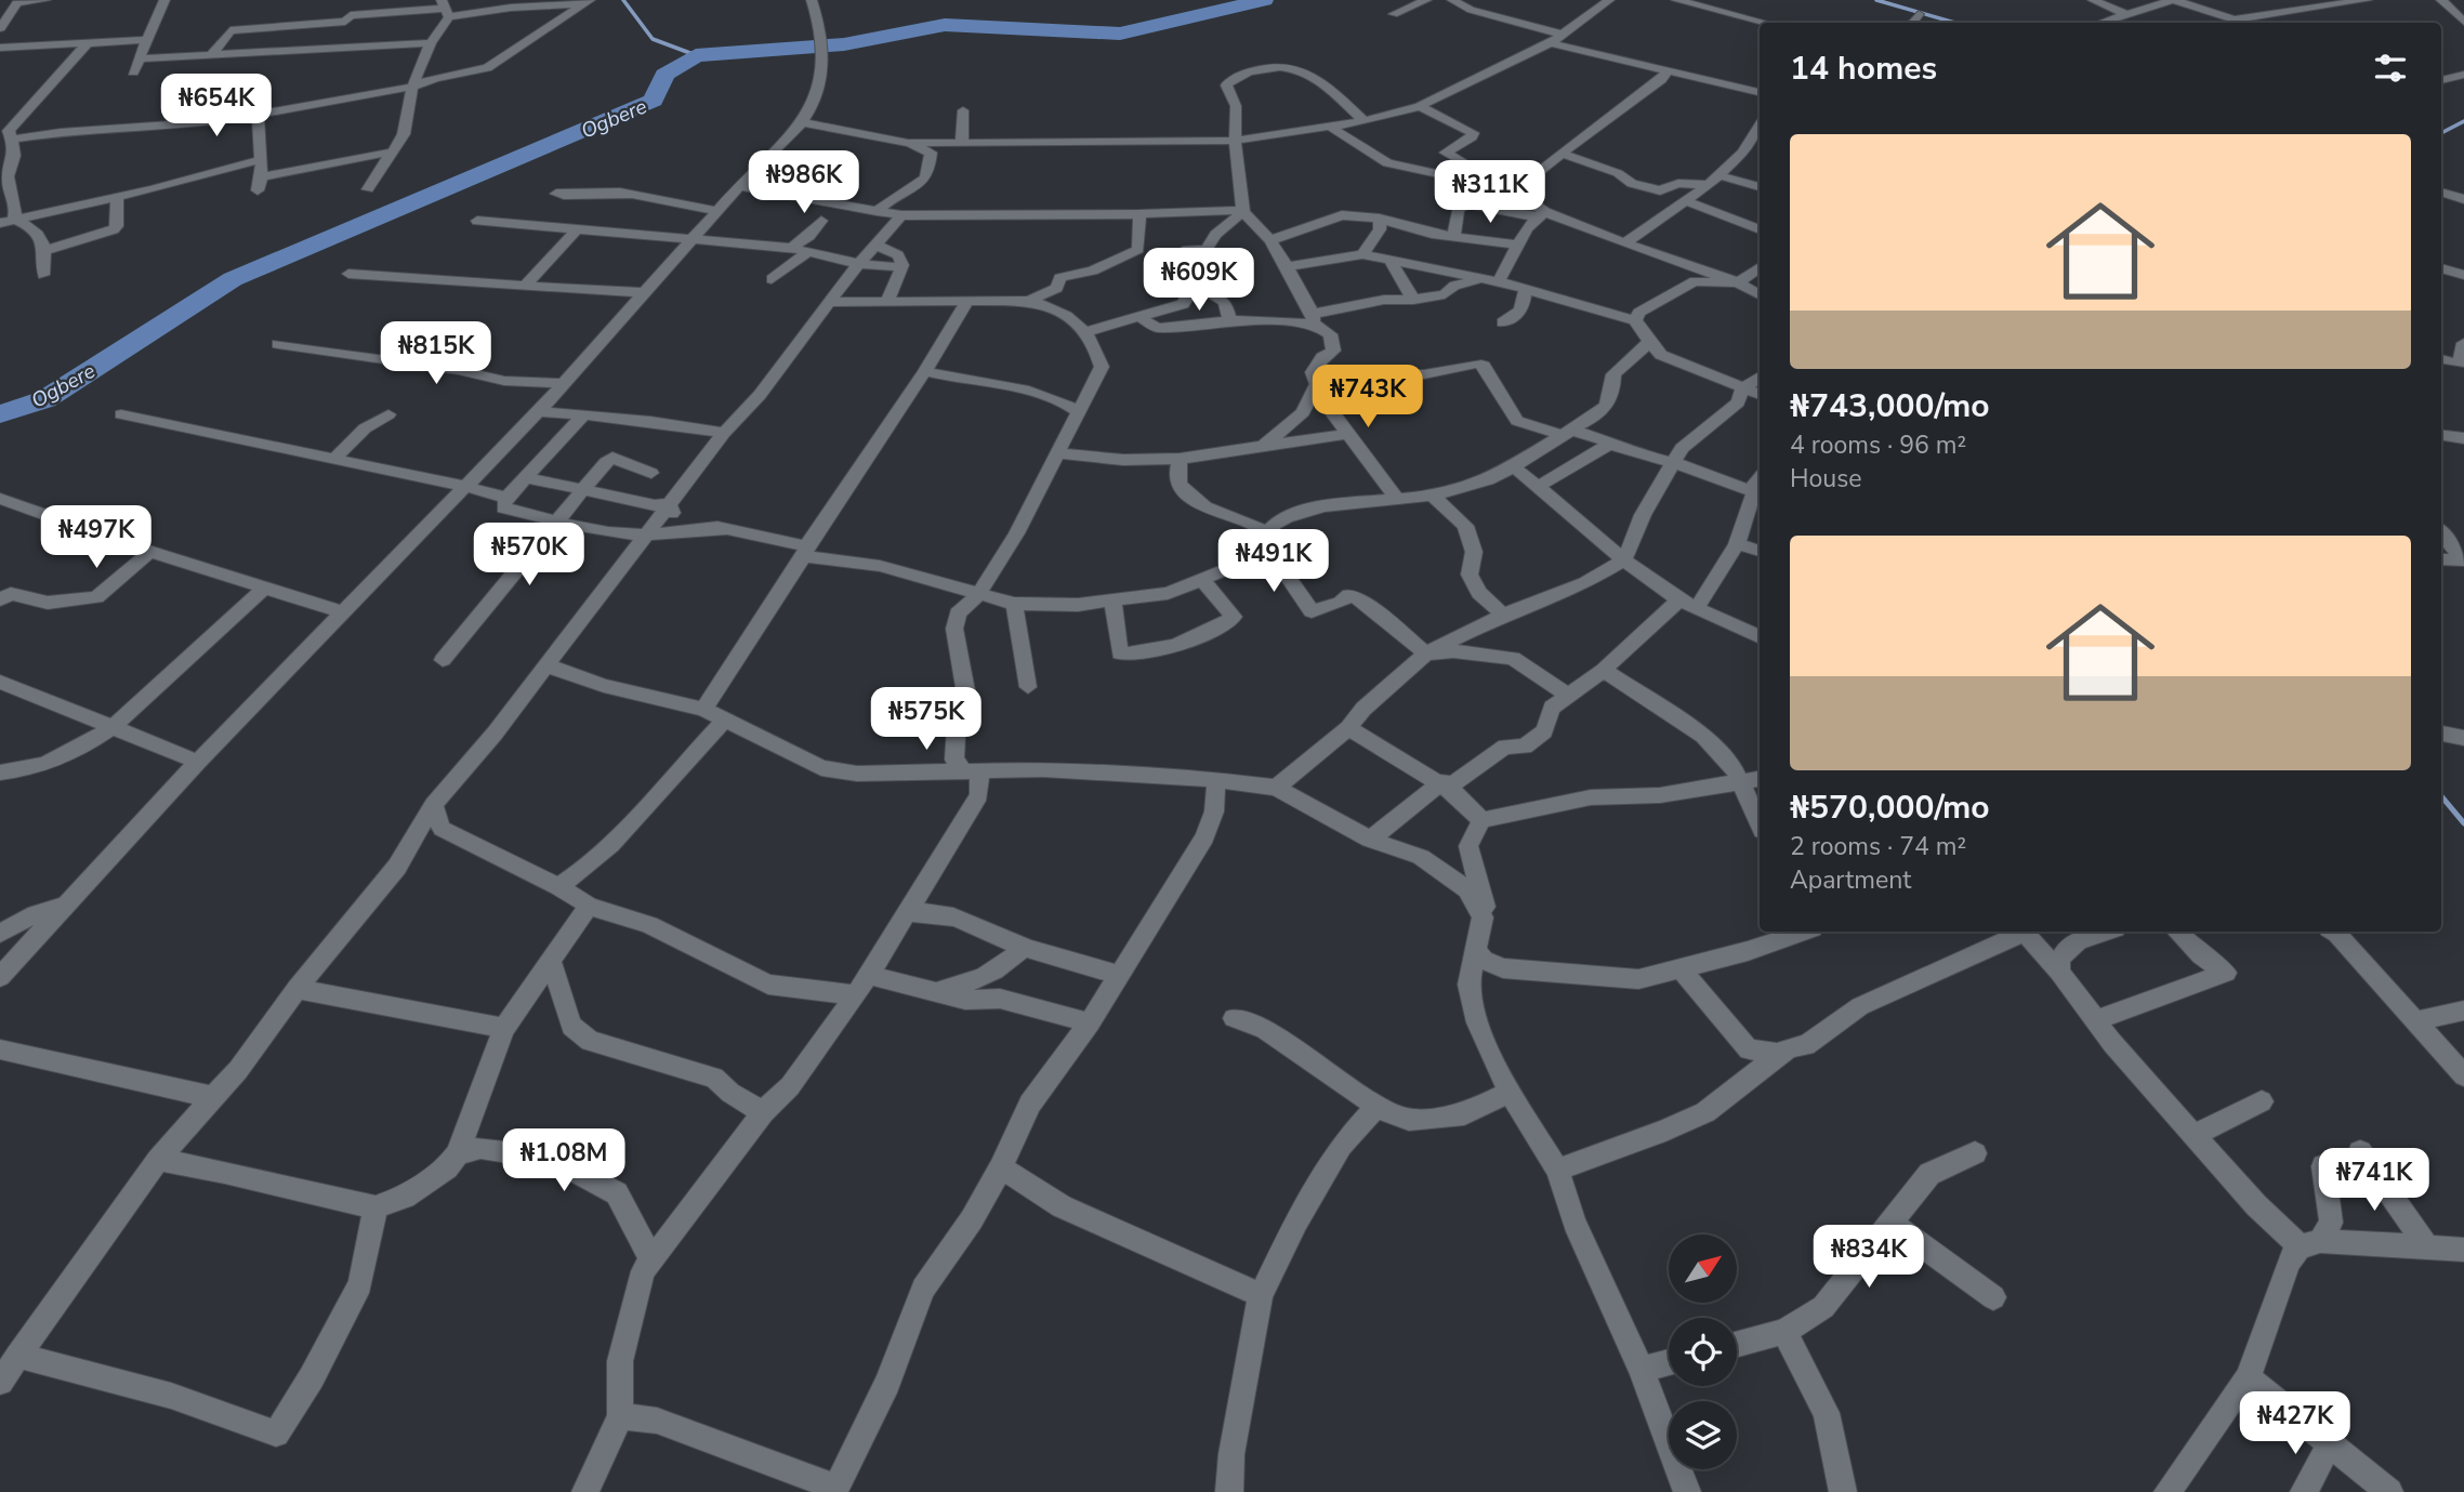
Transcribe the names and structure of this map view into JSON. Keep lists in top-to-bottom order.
{
  "water": ["Ogbere"],
  "north": "top right",
  "page": {
    "heading": "14 homes",
    "price": [
      "₦654K",
      "₦986K",
      "₦311K",
      "₦609K",
      "₦815K",
      "₦743K",
      "₦497K",
      "₦570K",
      "₦491K",
      "₦575K",
      "₦1.08M",
      "₦741K",
      "₦834K",
      "₦427K"
    ],
    "list": [
      {
        "name": "₦743,000/mo",
        "note": "4 rooms · 96 m² · House"
      },
      {
        "name": "₦570,000/mo",
        "note": "2 rooms · 74 m² · Apartment"
      }
    ]
  }
}
